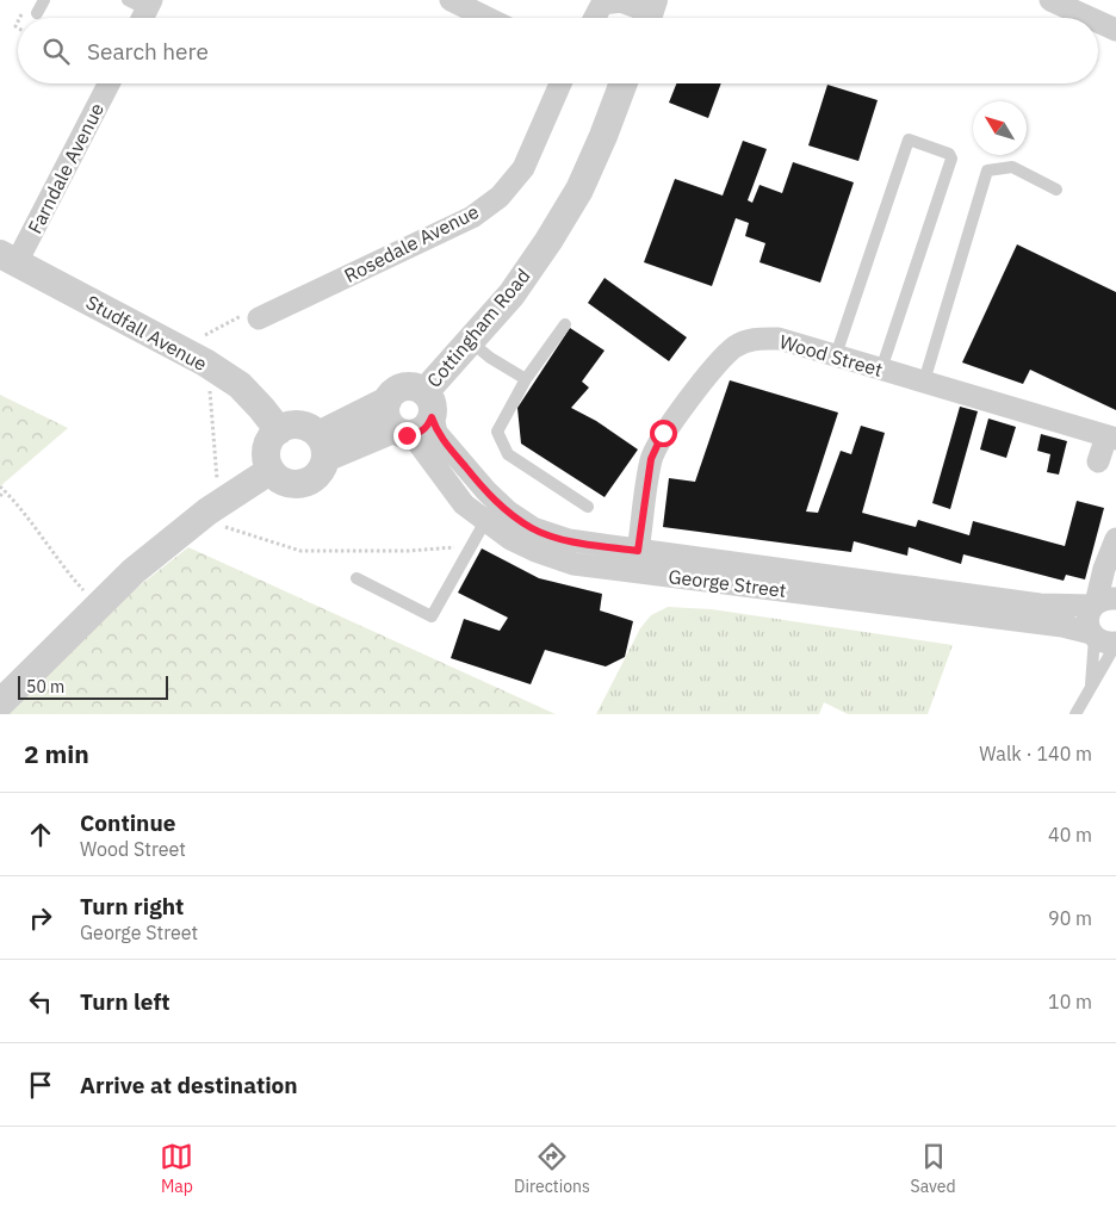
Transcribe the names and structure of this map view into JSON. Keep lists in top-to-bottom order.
{
  "streets": {
    "street": [
      "Farndale Avenue",
      "Rosedale Avenue",
      "Cottingham Road",
      "Studfall Avenue",
      "Wood Street",
      "George Street"
    ]
  },
  "crossings": [
    ["Farndale Avenue", "Studfall Avenue"],
    ["Cottingham Road", "Studfall Avenue"],
    ["Cottingham Road", "George Street"],
    ["Wood Street", "George Street"]
  ],
  "scale_bar": "50 m",
  "north": "top left",
  "page": {
    "search": "Search here",
    "scale": "50 m",
    "heading": ["2 min", "Walk · 140 m"],
    "list": [
      ["Continue", "Wood Street", "40 m"],
      ["Turn right", "George Street", "90 m"],
      ["Turn left", "10 m"],
      "Arrive at destination"
    ],
    "nav": ["Map", "Directions", "Saved"]
  }
}
